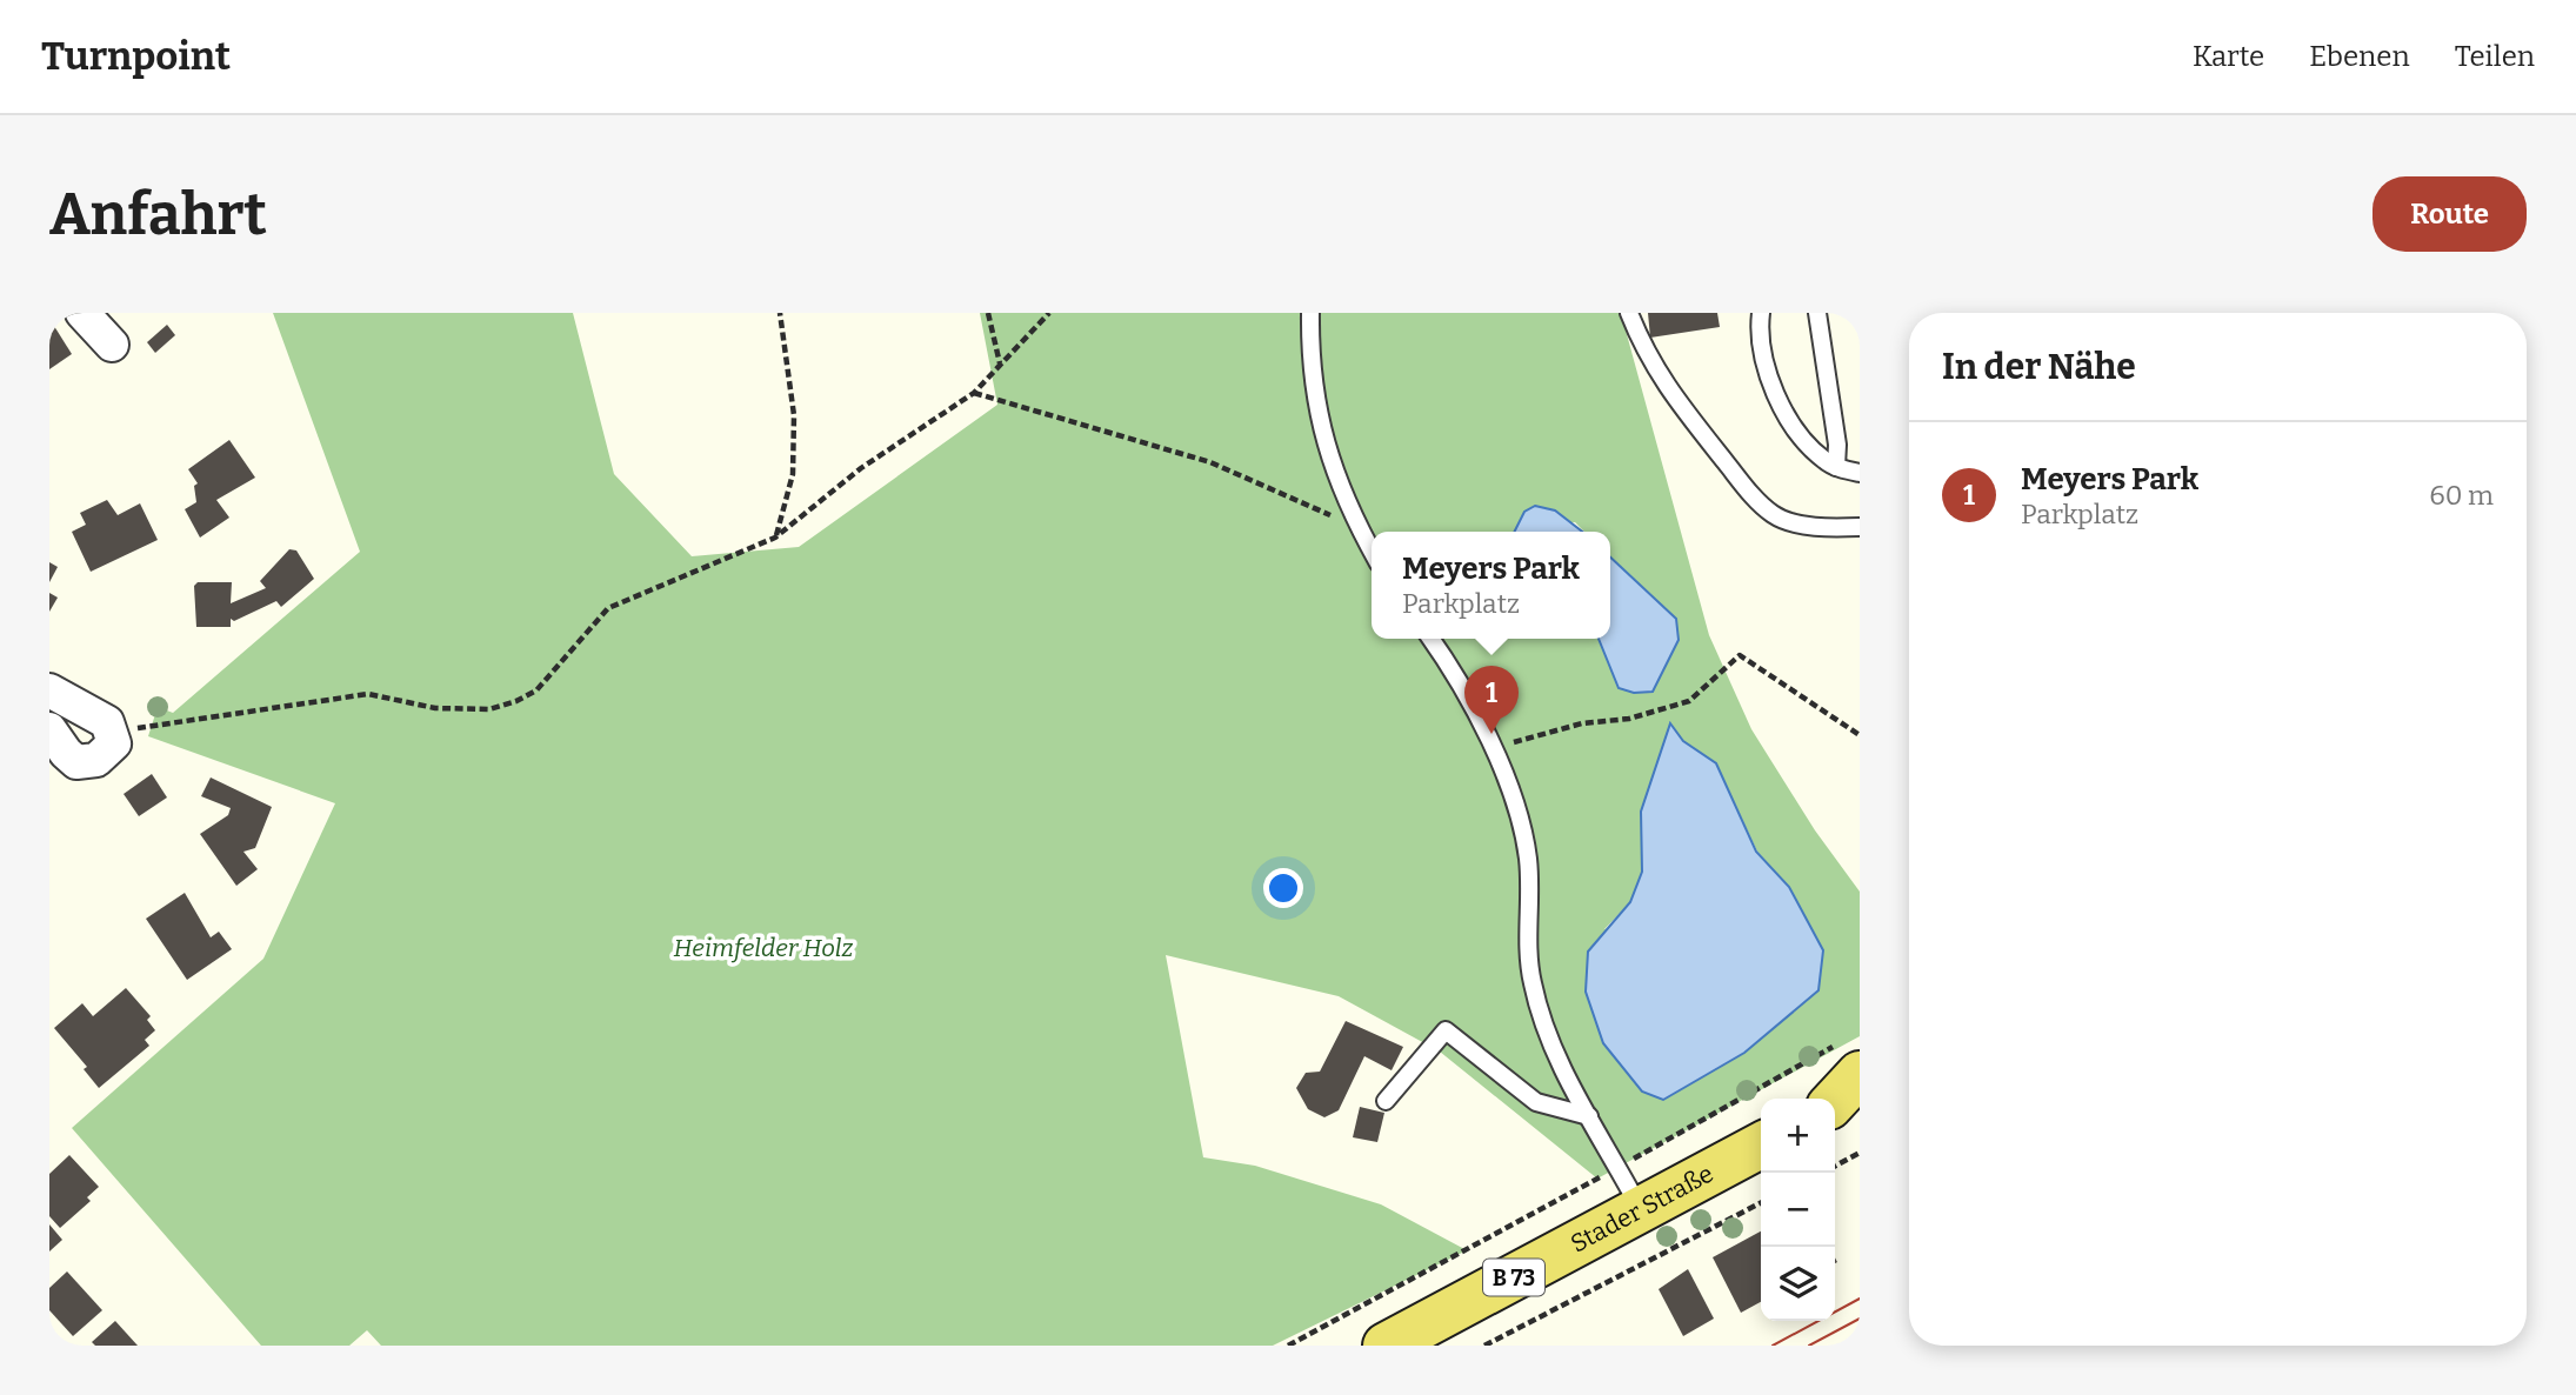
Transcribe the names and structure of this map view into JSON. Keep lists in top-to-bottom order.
{
  "streets": {
    "main road": ["Stader Straße", "B 73"]
  },
  "parks": ["Heimfelder Holz"],
  "page": {
    "header": "Turnpoint",
    "nav": ["Karte", "Ebenen", "Teilen"],
    "buttons": "Route",
    "title": "Anfahrt",
    "heading": "In der Nähe",
    "list": [
      {
        "mark": "1",
        "name": "Meyers Park",
        "note": "Parkplatz",
        "value": "60 m"
      }
    ],
    "popup": ["Meyers Park", "Parkplatz"],
    "pins": "1",
    "map_buttons": ["+", "−"]
  }
}
